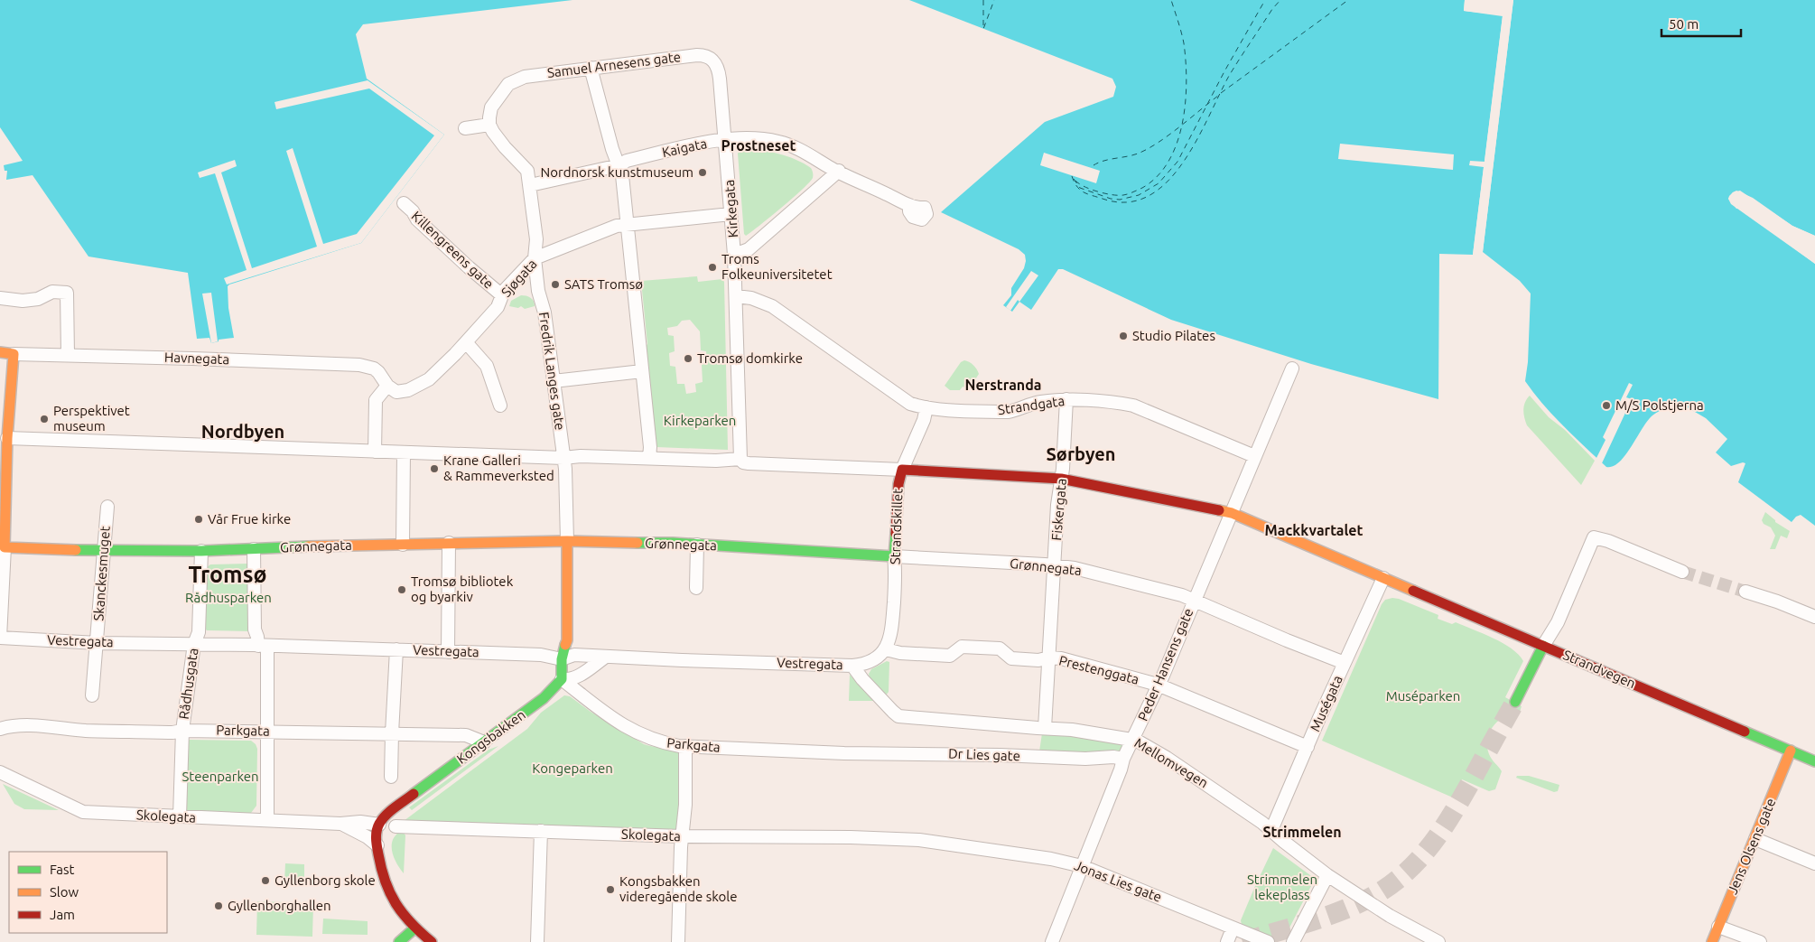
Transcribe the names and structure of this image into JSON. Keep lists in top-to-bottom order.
{
  "streets": {
    "street": [
      "Samuel Arnesens gate",
      "Kaigata",
      "Kirkegata",
      "Killengreens gate",
      "Sjøgata",
      "Havnegata",
      "Fredrik Langes gate",
      "Strandgata",
      "Fiskergata",
      "Strandskillet",
      "Grønnegata",
      "Skanckesmuget",
      "Vestregata",
      "Peder Hansens gate",
      "Strandvegen",
      "Prestenggata",
      "Rådhusgata",
      "Muségata",
      "Parkgata",
      "Kongsbakken",
      "Dr Lies gate",
      "Mellomvegen",
      "Skolegata",
      "Jens Olsens gate",
      "Jonas Lies gate"
    ]
  },
  "crossings": [
    ["Samuel Arnesens gate", "Kirkegata"],
    ["Samuel Arnesens gate", "Fredrik Langes gate"],
    ["Kaigata", "Kirkegata"],
    ["Kaigata", "Fredrik Langes gate"],
    ["Kirkegata", "Sjøgata"],
    ["Kirkegata", "Strandgata"],
    ["Killengreens gate", "Sjøgata"],
    ["Sjøgata", "Havnegata"],
    ["Sjøgata", "Fredrik Langes gate"],
    ["Fredrik Langes gate", "Grønnegata"],
    ["Fredrik Langes gate", "Vestregata"],
    ["Fredrik Langes gate", "Parkgata"],
    ["Fredrik Langes gate", "Kongsbakken"],
    ["Strandgata", "Fiskergata"],
    ["Strandgata", "Strandskillet"],
    ["Strandgata", "Peder Hansens gate"],
    ["Fiskergata", "Grønnegata"],
    ["Fiskergata", "Strandvegen"],
    ["Fiskergata", "Prestenggata"],
    ["Fiskergata", "Mellomvegen"],
    ["Strandskillet", "Grønnegata"],
    ["Strandskillet", "Vestregata"],
    ["Strandskillet", "Strandvegen"],
    ["Strandskillet", "Prestenggata"],
    ["Grønnegata", "Skanckesmuget"],
    ["Grønnegata", "Peder Hansens gate"],
    ["Grønnegata", "Rådhusgata"],
    ["Grønnegata", "Muségata"],
    ["Skanckesmuget", "Vestregata"],
    ["Vestregata", "Prestenggata"],
    ["Vestregata", "Rådhusgata"],
    ["Vestregata", "Kongsbakken"],
    ["Vestregata", "Mellomvegen"],
    ["Peder Hansens gate", "Strandvegen"],
    ["Peder Hansens gate", "Prestenggata"],
    ["Peder Hansens gate", "Dr Lies gate"],
    ["Peder Hansens gate", "Mellomvegen"],
    ["Peder Hansens gate", "Jonas Lies gate"],
    ["Strandvegen", "Muségata"],
    ["Strandvegen", "Jens Olsens gate"],
    ["Prestenggata", "Muségata"],
    ["Rådhusgata", "Parkgata"],
    ["Rådhusgata", "Skolegata"],
    ["Muségata", "Mellomvegen"],
    ["Parkgata", "Kongsbakken"],
    ["Parkgata", "Dr Lies gate"],
    ["Kongsbakken", "Skolegata"],
    ["Skolegata", "Jonas Lies gate"]
  ],
  "districts": [
    "Prostneset",
    "Nerstranda",
    "Nordbyen",
    "Sørbyen",
    "Mackkvartalet",
    "Tromsø",
    "Strimmelen"
  ],
  "parks": [
    "Kirkeparken",
    "Rådhusparken",
    "Muséparken",
    "Kongeparken",
    "Steenparken",
    "Strimmelen lekeplass"
  ],
  "places": [
    "Nordnorsk kunstmuseum",
    "Troms Folkeuniversitetet",
    "SATS Tromsø",
    "Studio Pilates",
    "Tromsø domkirke",
    "M/S Polstjerna",
    "Perspektivet museum",
    "Krane Galleri & Rammeverksted",
    "Vår Frue kirke",
    "Tromsø bibliotek og byarkiv",
    "Gyllenborg skole",
    "Kongsbakken videregående skole",
    "Gyllenborghallen"
  ],
  "legend": ["Fast", "Slow", "Jam"],
  "scale_bar": "50 m"
}
